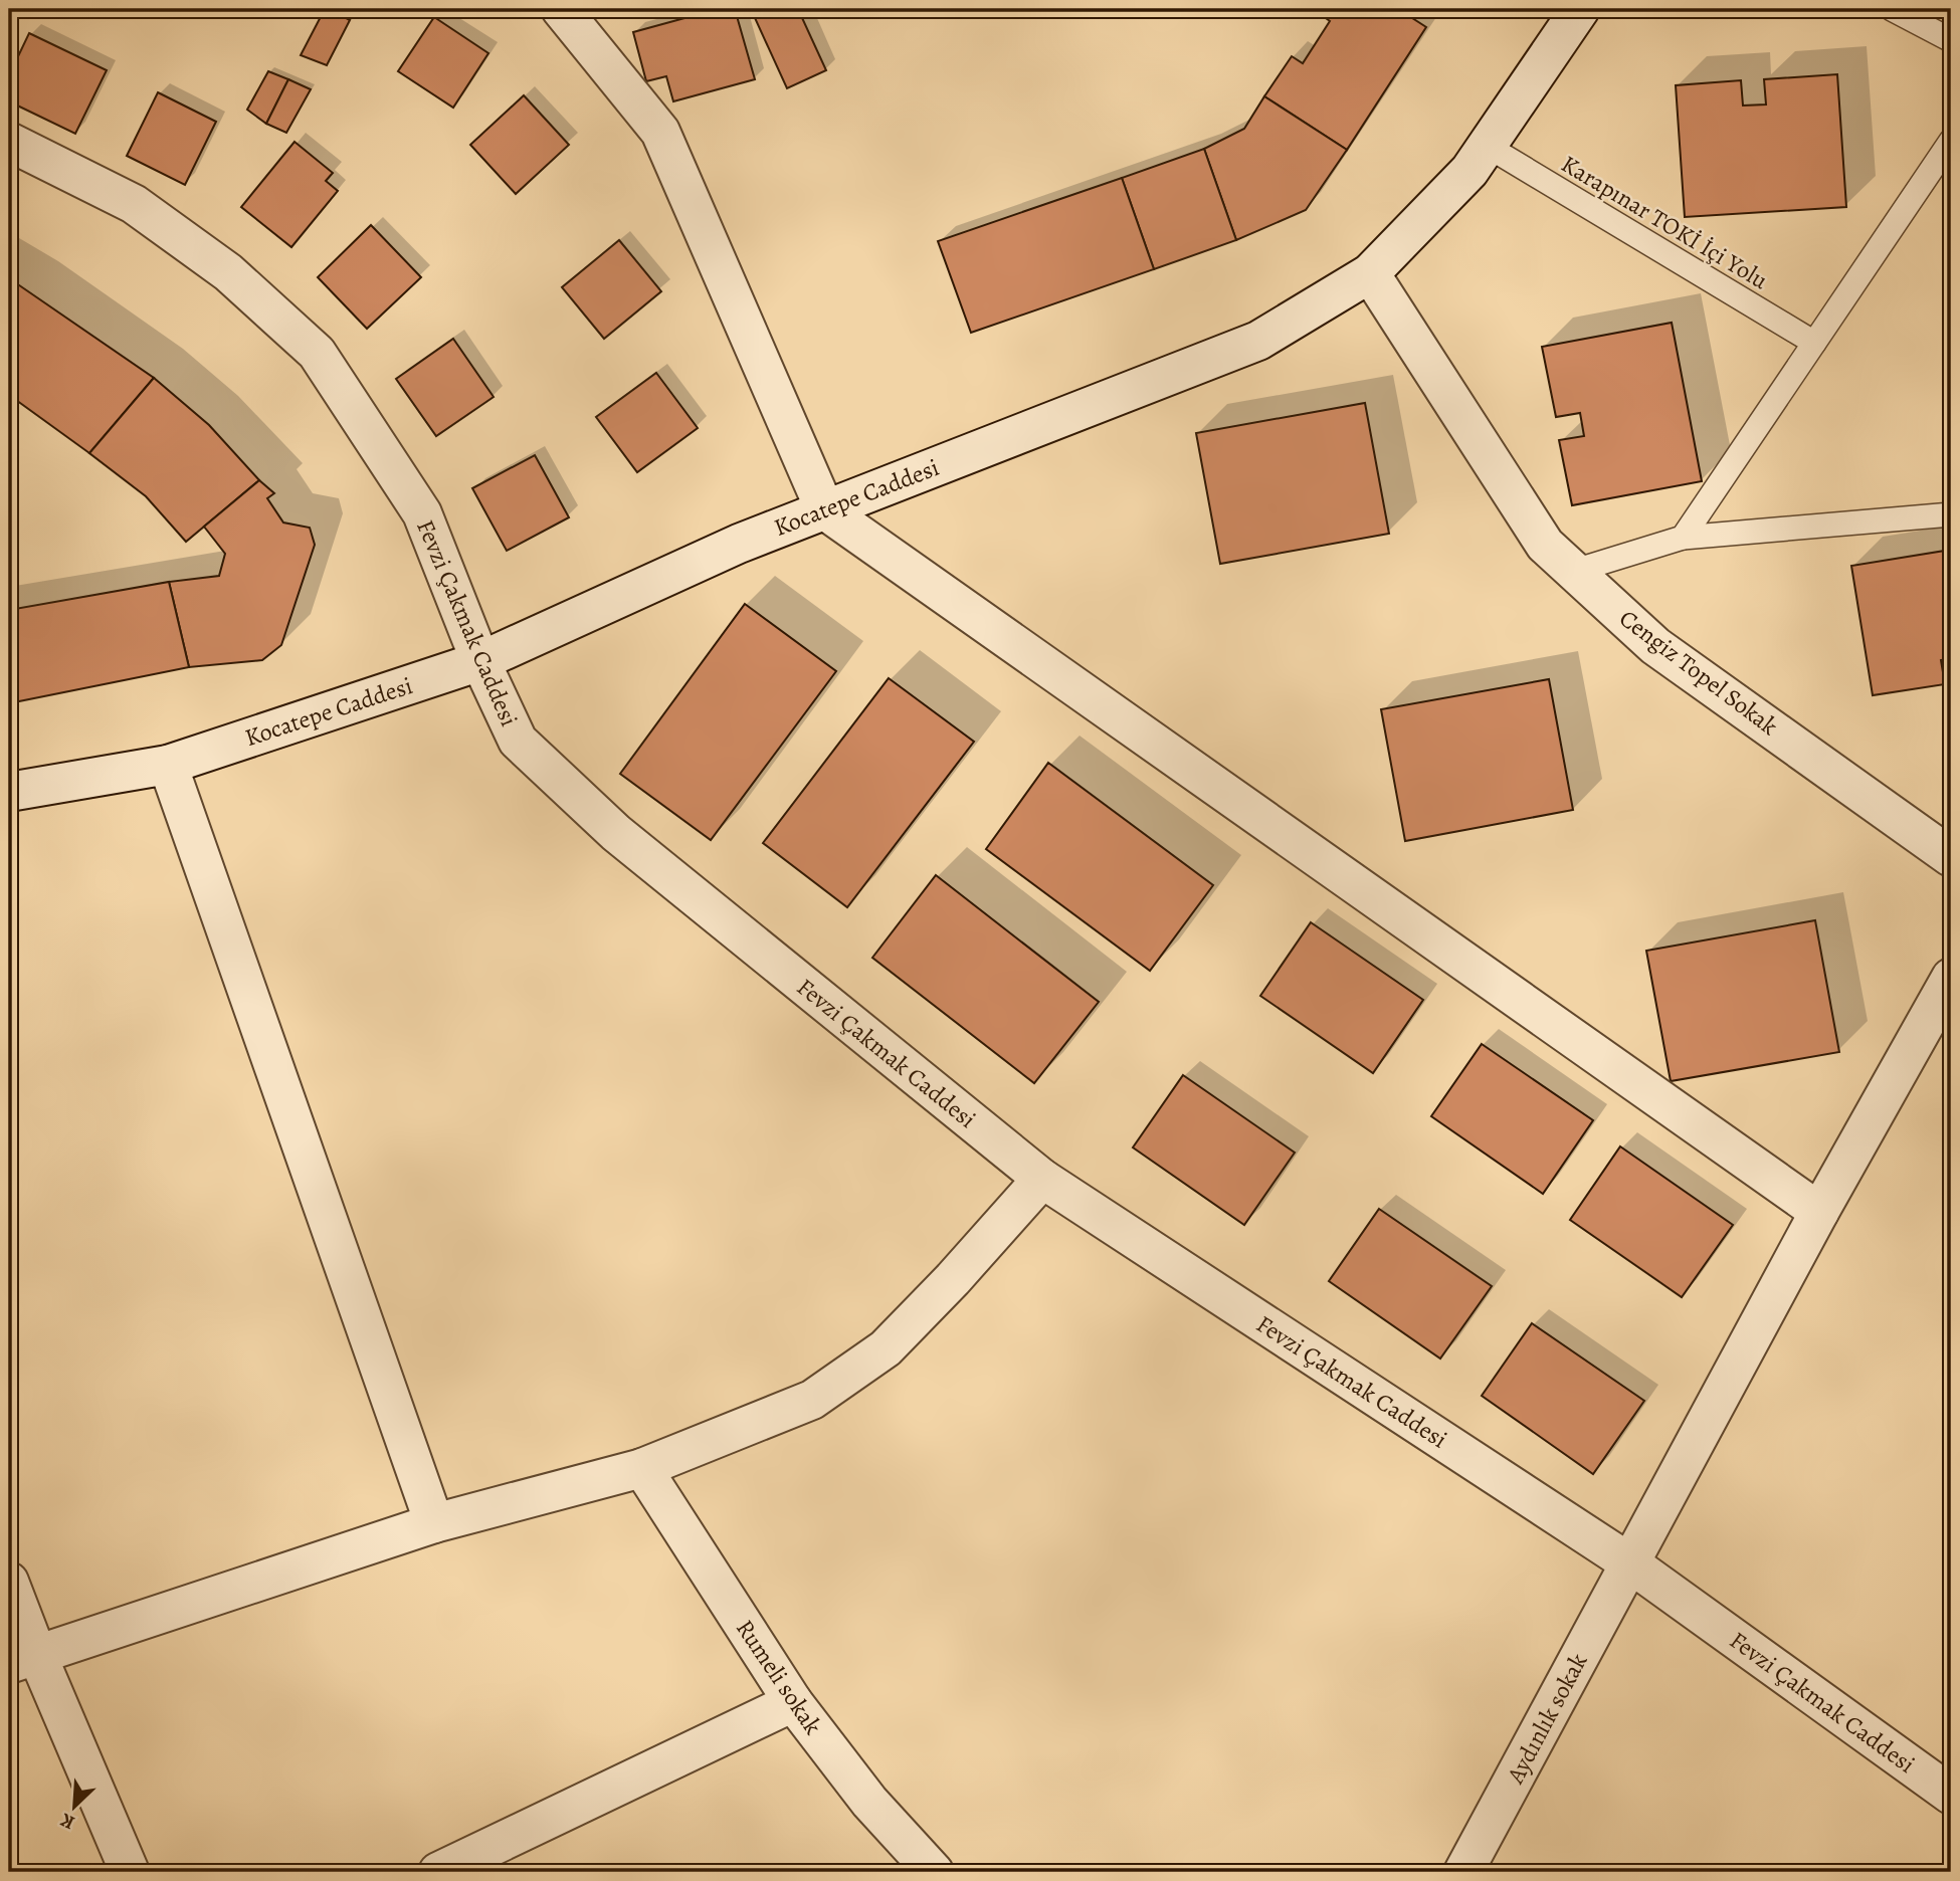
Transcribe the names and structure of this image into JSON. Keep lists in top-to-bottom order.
{
  "streets": {
    "street": [
      "Kocatepe Caddesi",
      "Fevzi Çakmak Caddesi",
      "Cengiz Topel Sokak",
      "Rumeli sokak",
      "Aydınlık sokak"
    ],
    "lane": ["Karapınar TOKİ İçi Yolu"]
  },
  "crossings": [
    ["Karapınar TOKİ İçi Yolu", "Kocatepe Caddesi"],
    ["Kocatepe Caddesi", "Fevzi Çakmak Caddesi"],
    ["Kocatepe Caddesi", "Cengiz Topel Sokak"],
    ["Fevzi Çakmak Caddesi", "Aydınlık sokak"]
  ],
  "north": "bottom left"
}
